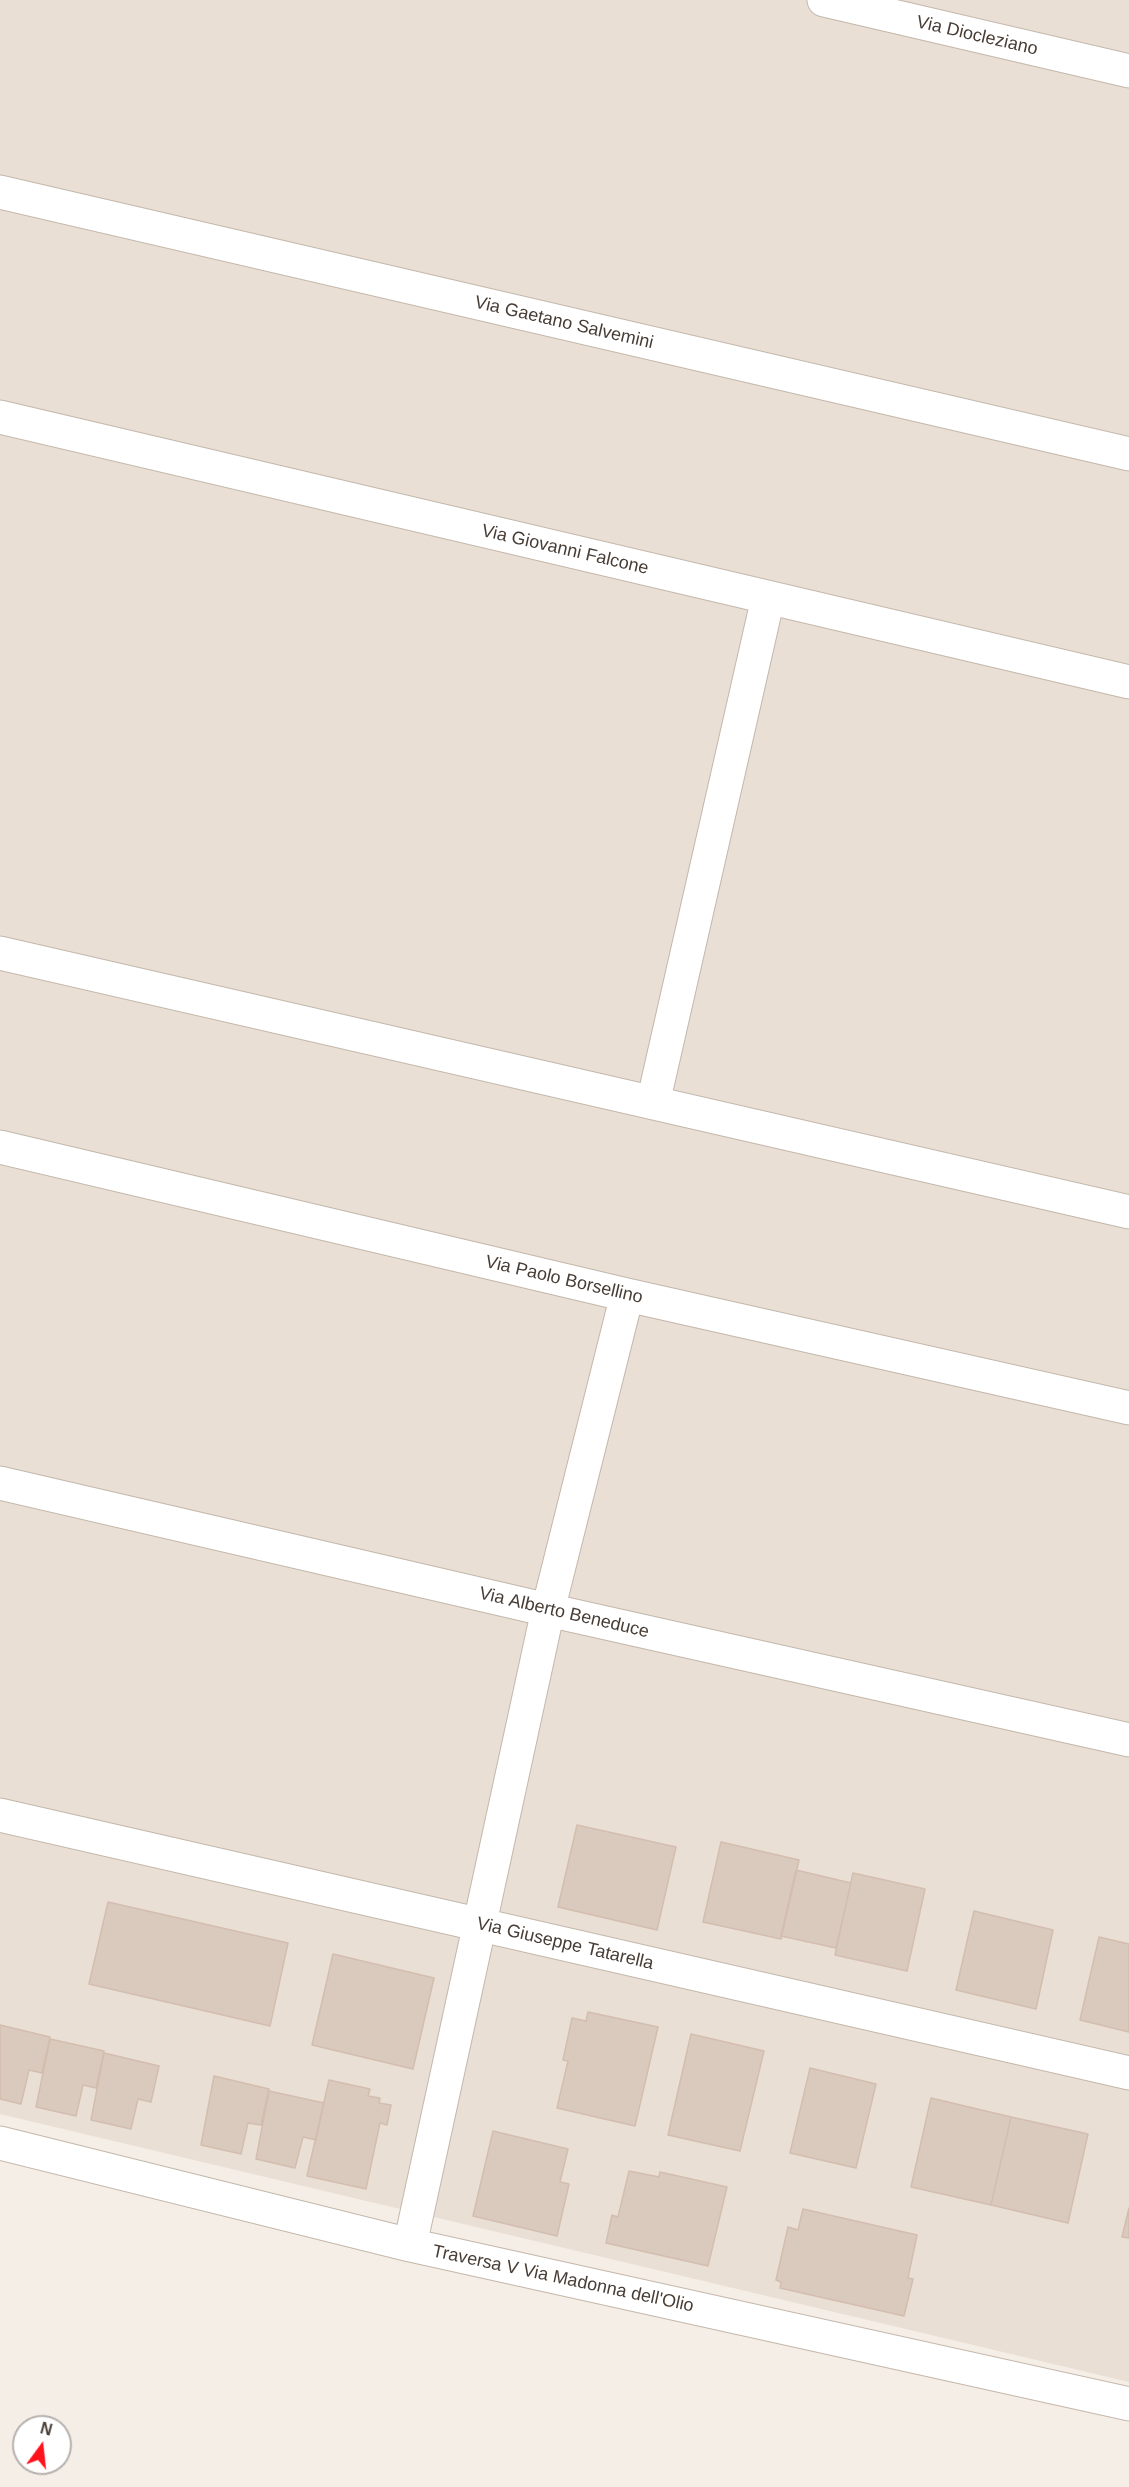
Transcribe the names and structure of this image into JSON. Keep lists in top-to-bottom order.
{
  "streets": {
    "street": [
      "Via Diocleziano",
      "Via Gaetano Salvemini",
      "Via Giovanni Falcone",
      "Via Paolo Borsellino",
      "Via Alberto Beneduce",
      "Via Giuseppe Tatarella",
      "Traversa V Via Madonna dell'Olio"
    ]
  },
  "north": "top"
}
